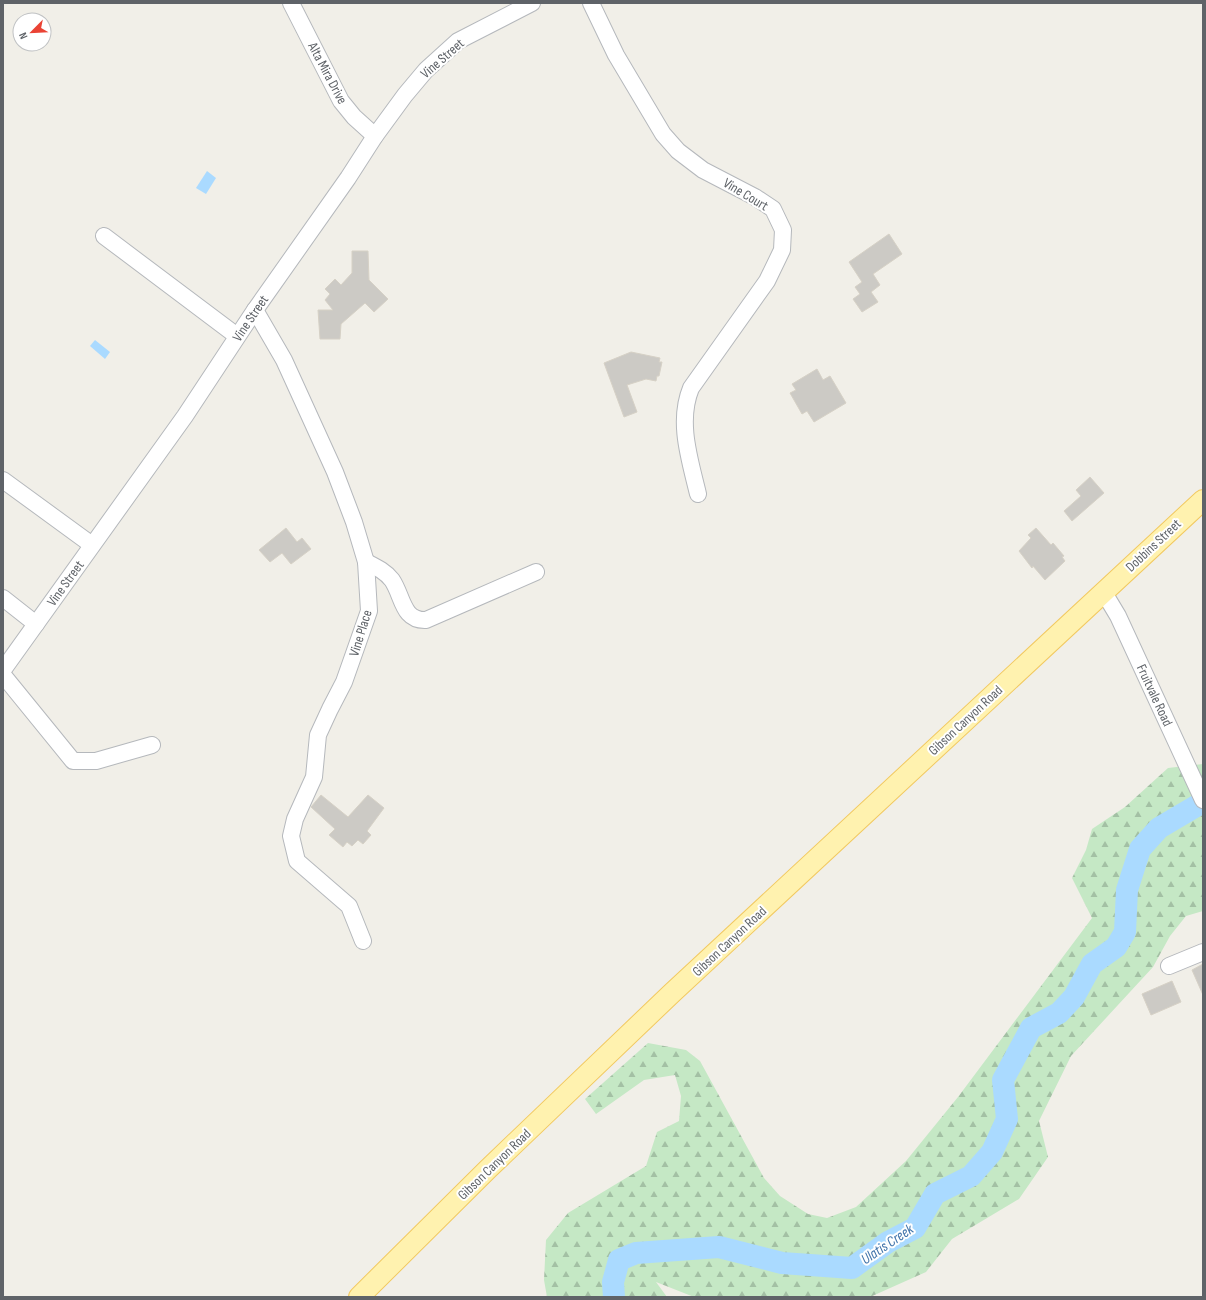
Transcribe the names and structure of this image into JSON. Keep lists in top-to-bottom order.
{
  "streets": {
    "main road": ["Dobbins Street", "Gibson Canyon Road"],
    "street": [
      "Vine Street",
      "Alta Mira Drive",
      "Vine Court",
      "Vine Place",
      "Fruitvale Road"
    ]
  },
  "crossings": [
    ["Vine Street", "Alta Mira Drive"],
    ["Vine Street", "Vine Place"],
    ["Dobbins Street", "Fruitvale Road"],
    ["Dobbins Street", "Gibson Canyon Road"],
    ["Fruitvale Road", "Gibson Canyon Road"]
  ],
  "water": ["Ulatis Creek"],
  "north": "bottom left"
}
